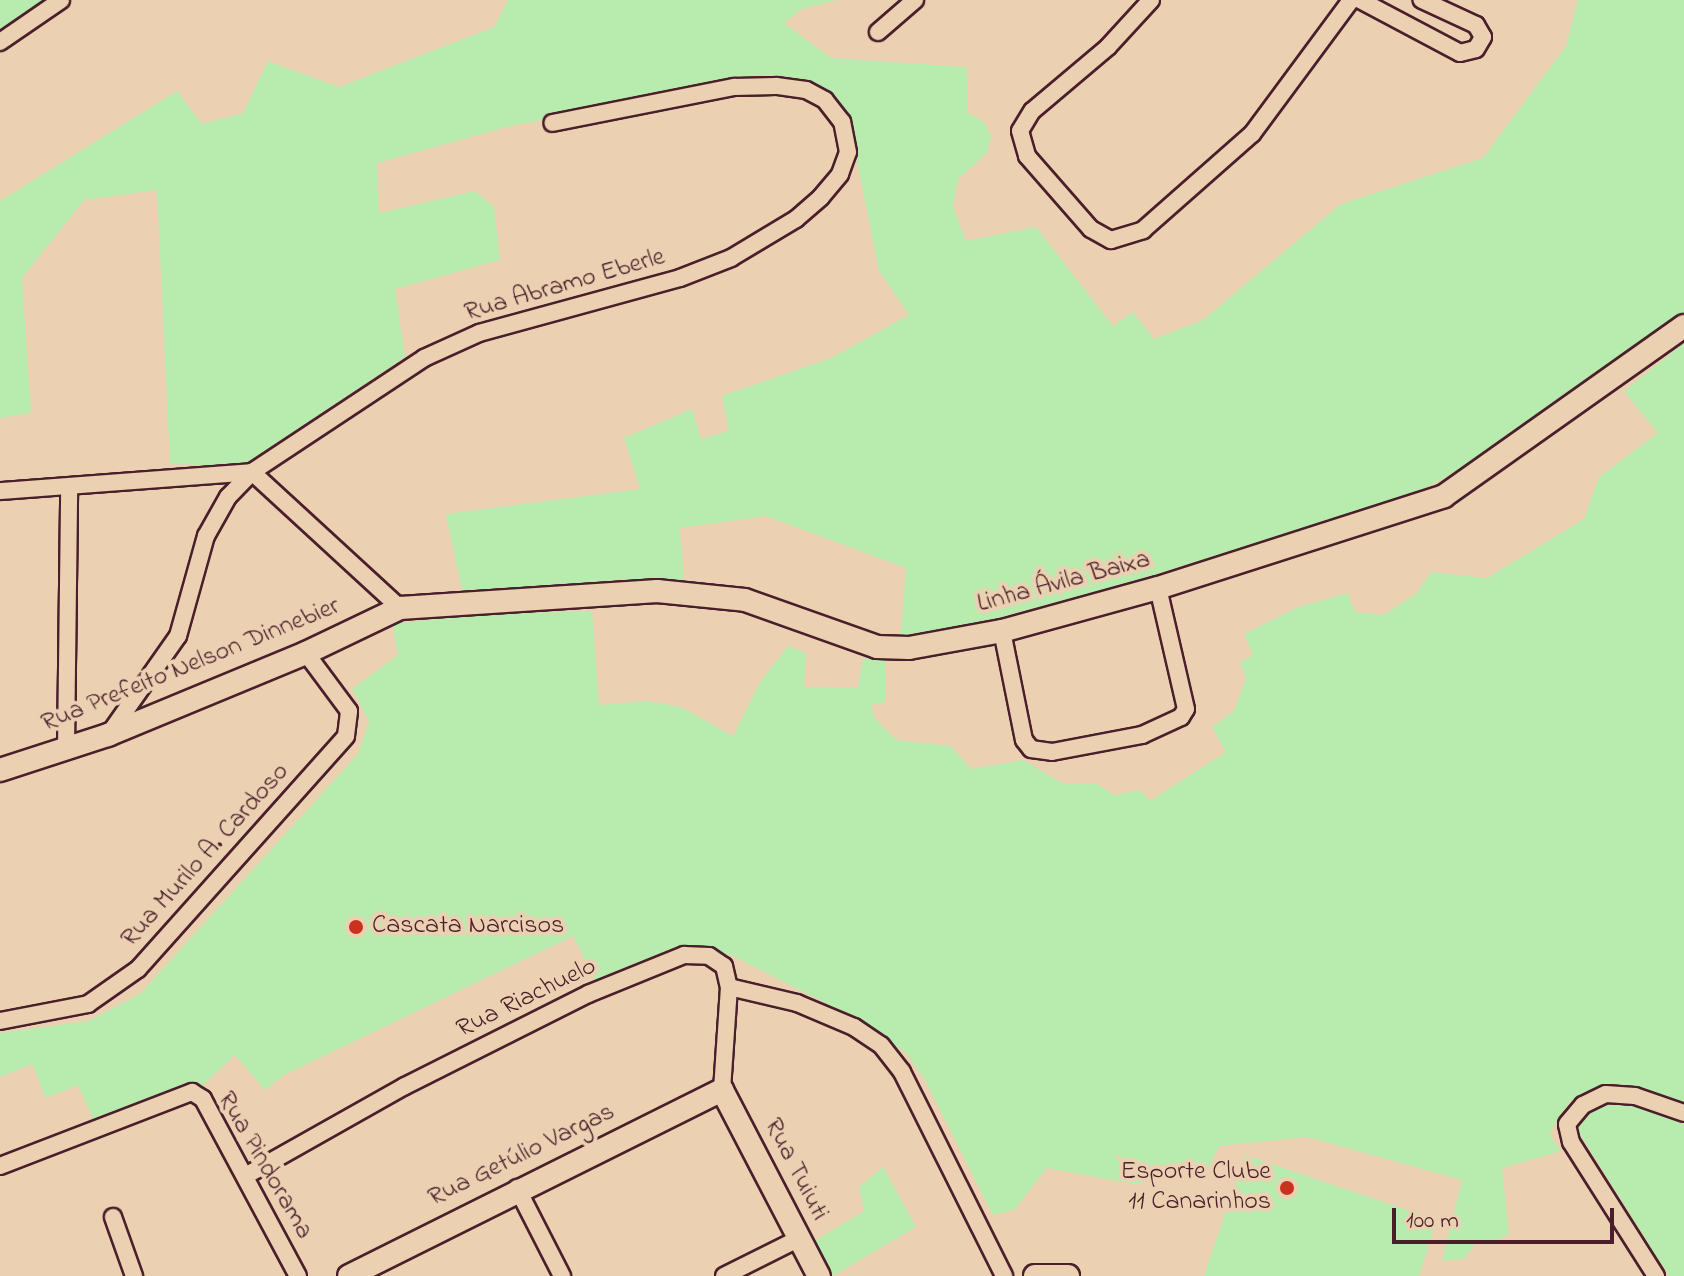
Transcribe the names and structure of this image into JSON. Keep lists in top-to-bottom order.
{
  "streets": {
    "street": [
      "Rua Abramo Eberle",
      "Linha Ávila Baixa",
      "Rua Prefeito Nelson Dinnebier",
      "Rua Murilo A. Cardoso",
      "Rua Riachuelo",
      "Rua Getúlio Vargas",
      "Rua Pindorama",
      "Rua Tuiuti"
    ]
  },
  "crossings": [
    ["Rua Abramo Eberle", "Rua Prefeito Nelson Dinnebier"],
    ["Linha Ávila Baixa", "Rua Prefeito Nelson Dinnebier"],
    ["Rua Prefeito Nelson Dinnebier", "Rua Murilo A. Cardoso"],
    ["Rua Riachuelo", "Rua Pindorama"],
    ["Rua Getúlio Vargas", "Rua Tuiuti"]
  ],
  "places": ["Cascata Narcisos", "Esporte Clube 11 Canarinhos"],
  "scale_bar": "100 m"
}
